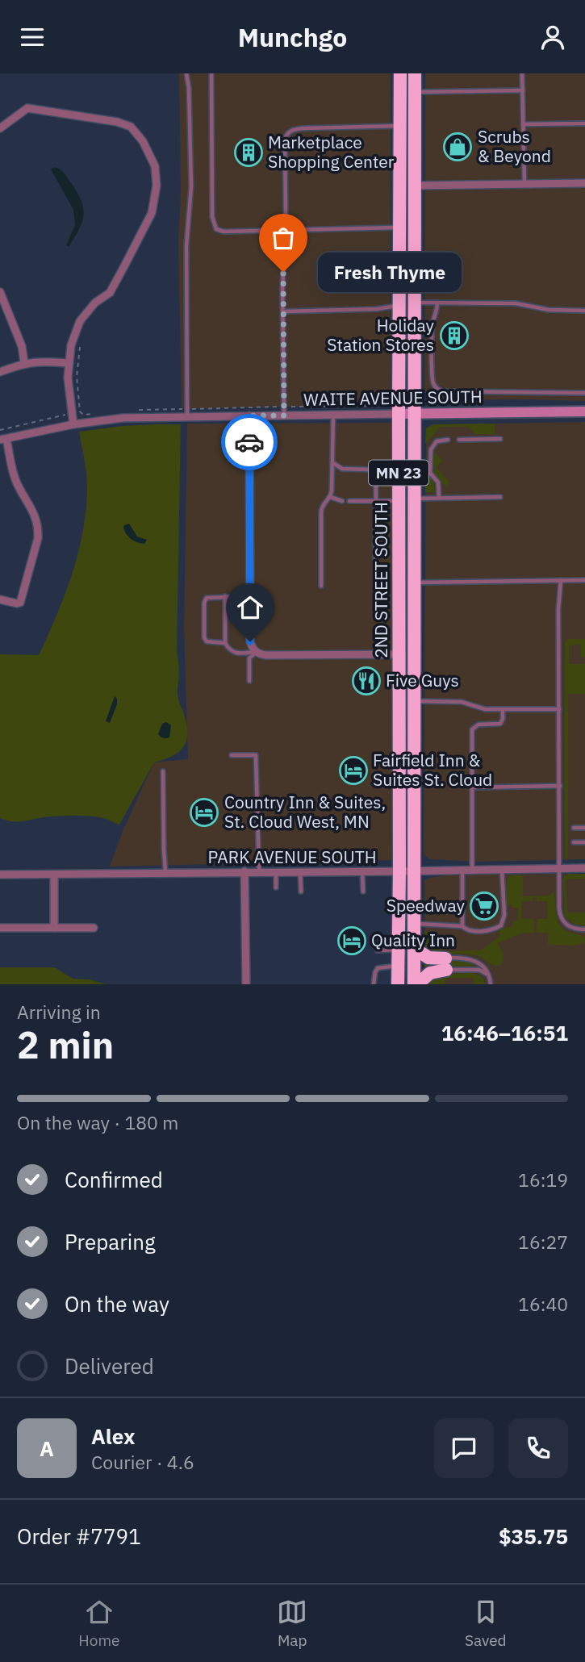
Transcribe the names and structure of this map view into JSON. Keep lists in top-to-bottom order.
{
  "streets": {
    "highway": ["MN 23", "2ND STREET SOUTH"],
    "street": ["WAITE AVENUE SOUTH", "PARK AVENUE SOUTH"]
  },
  "crossings": [
    ["WAITE AVENUE SOUTH", "2ND STREET SOUTH"],
    ["2ND STREET SOUTH", "PARK AVENUE SOUTH"]
  ],
  "places": {
    "shop": ["Scrubs & Beyond"],
    "building": ["Marketplace Shopping Center", "Holiday Station Stores"],
    "other": ["Fresh Thyme"],
    "restaurant": ["Five Guys"],
    "hotel": ["Fairfield Inn & Suites St. Cloud", "Country Inn & Suites, St. Cloud West, MN", "Quality Inn"],
    "supermarket": ["Speedway"]
  },
  "page": {
    "header": "Munchgo",
    "bubble": "Fresh Thyme",
    "heading": ["2 min", "Arriving in", "16:46–16:51"],
    "panel": [
      "Alex",
      "Courier · 4.6",
      "Order #7791",
      "$35.75"
    ],
    "bar": "On the way · 180 m",
    "list": [
      ["Confirmed", "16:19"],
      ["Preparing", "16:27"],
      ["On the way", "16:40"],
      "Delivered"
    ],
    "round": "A",
    "tabs": ["Home", "Map", "Saved"]
  }
}
